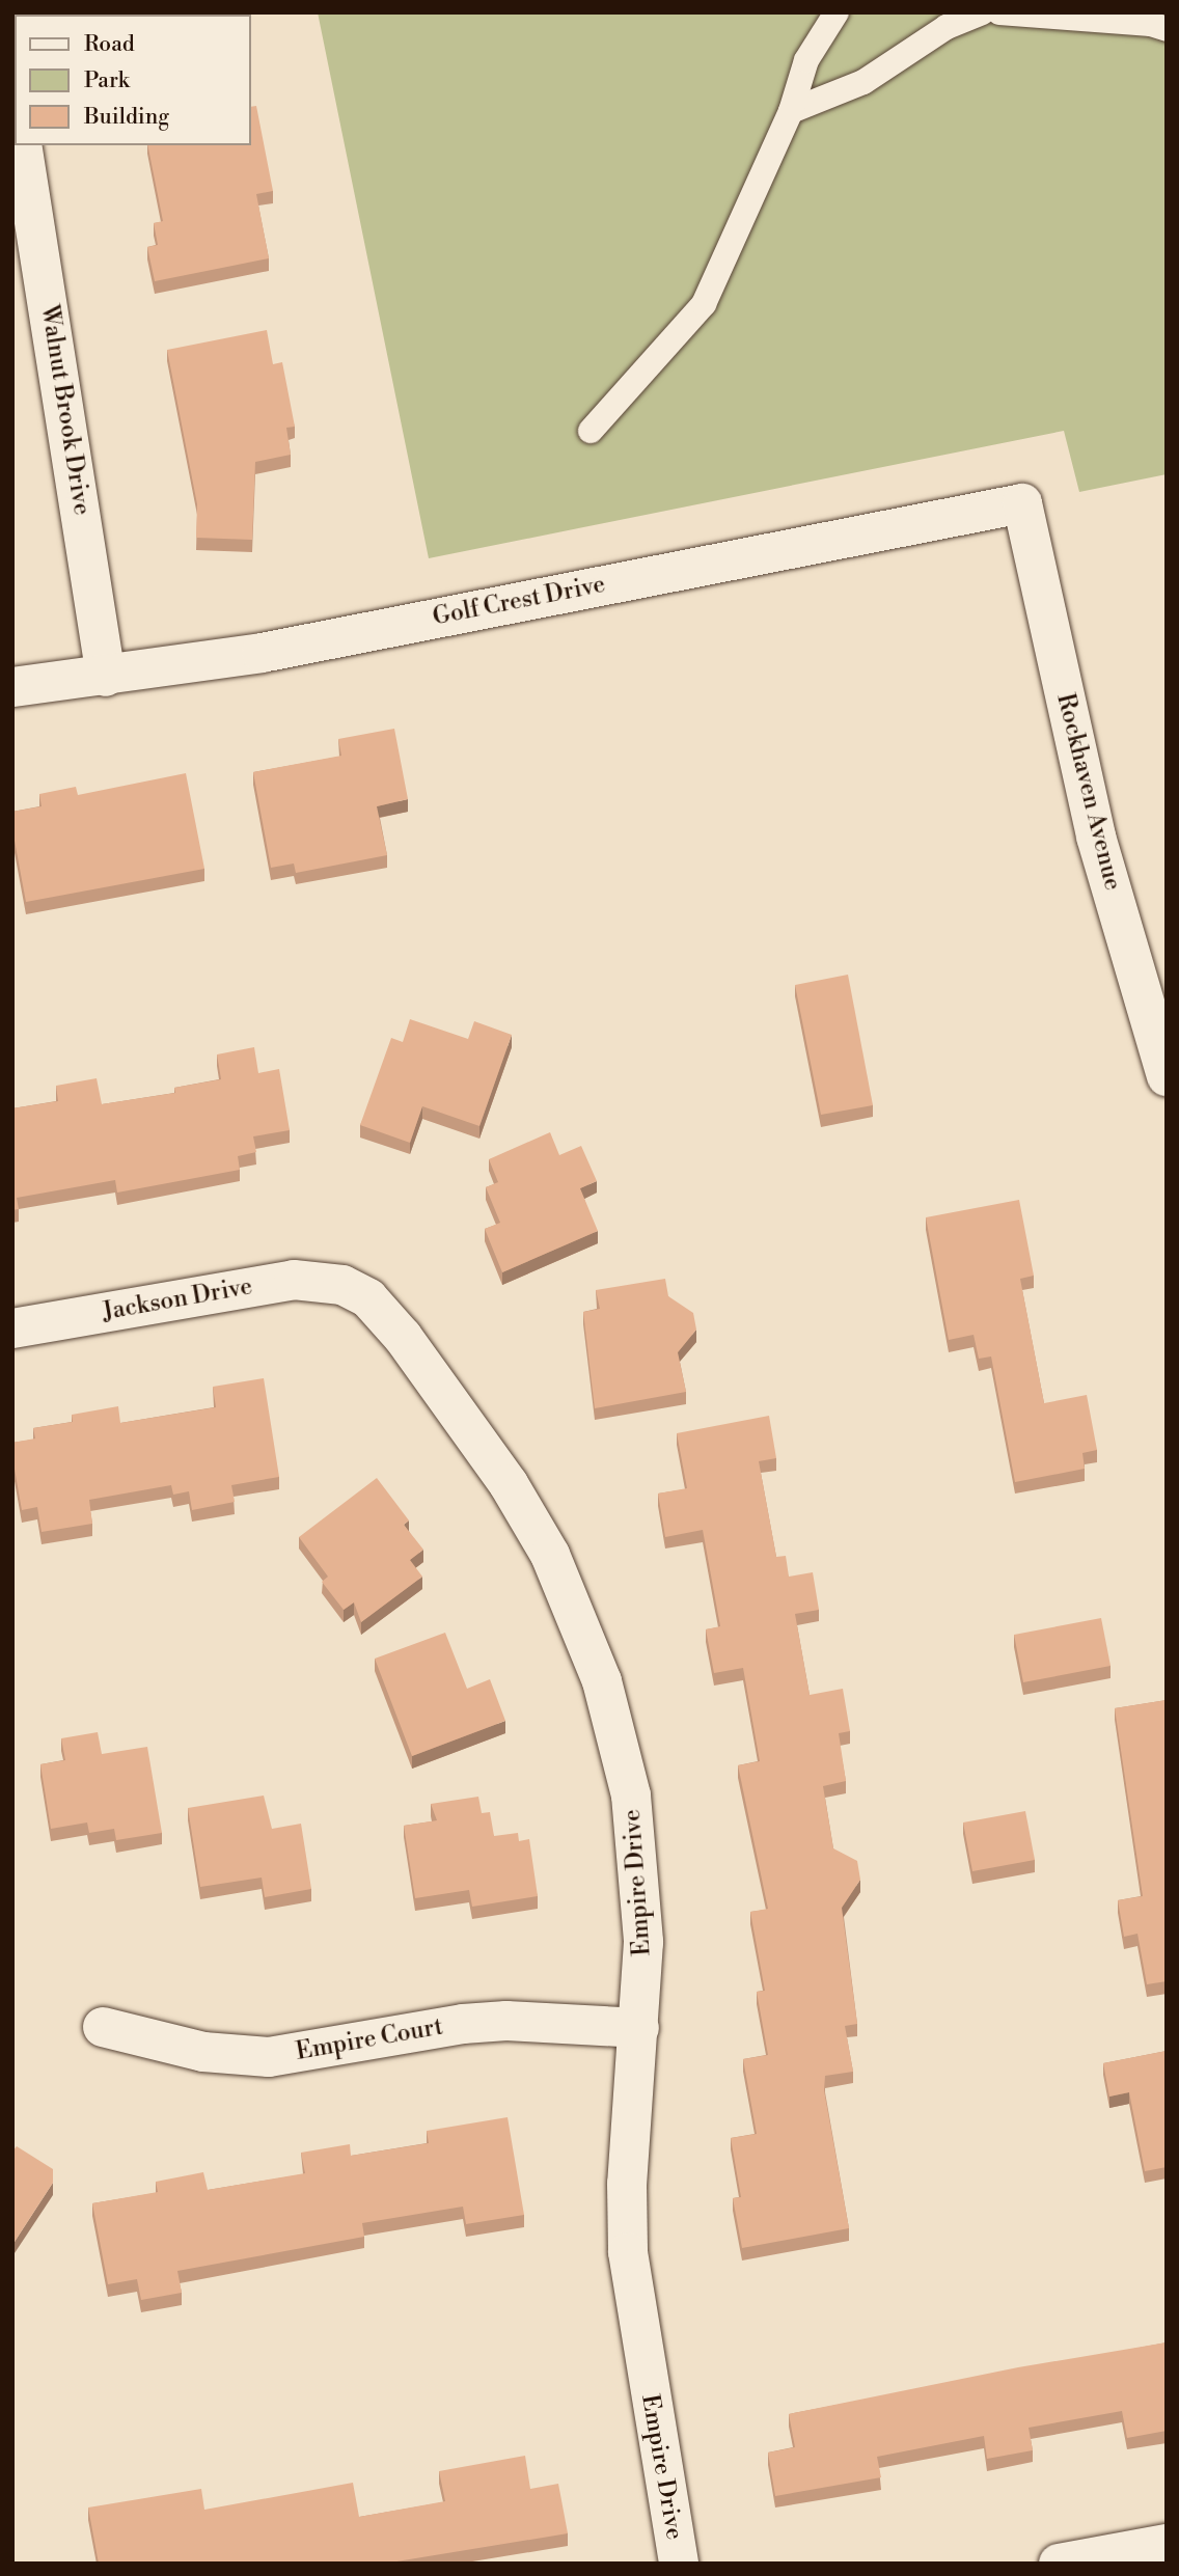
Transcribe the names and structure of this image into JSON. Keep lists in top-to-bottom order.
{
  "streets": {
    "street": [
      "Walnut Brook Drive",
      "Golf Crest Drive",
      "Rockhaven Avenue",
      "Jackson Drive",
      "Empire Drive",
      "Empire Court"
    ]
  },
  "crossings": [
    ["Walnut Brook Drive", "Golf Crest Drive"],
    ["Golf Crest Drive", "Rockhaven Avenue"],
    ["Jackson Drive", "Empire Drive"],
    ["Empire Drive", "Empire Court"]
  ],
  "legend": ["Road", "Park", "Building"]
}
